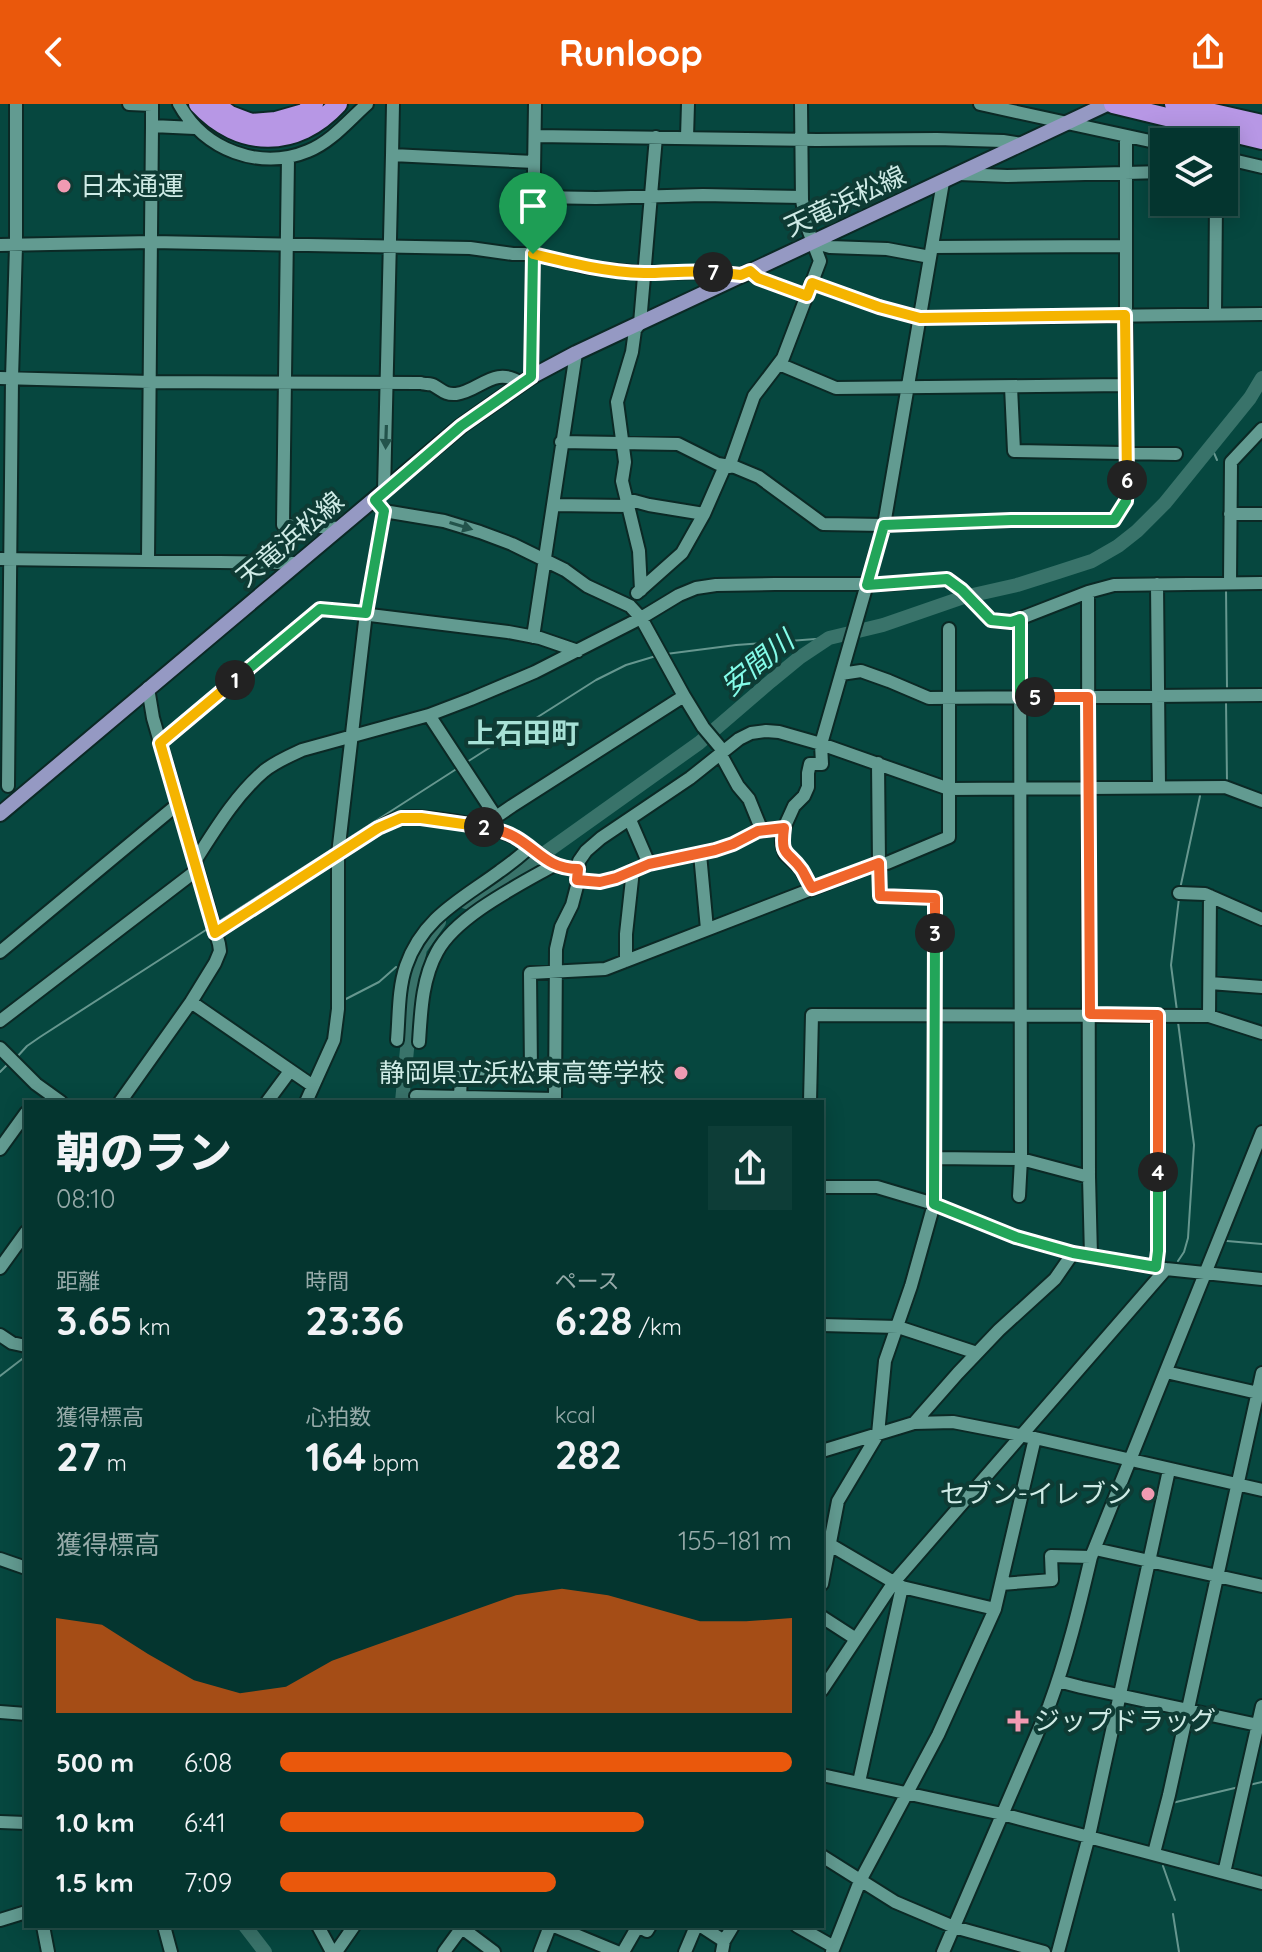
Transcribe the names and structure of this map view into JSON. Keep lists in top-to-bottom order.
{
  "streets": {
    "main road": ["天竜浜松線"]
  },
  "districts": ["上石田町"],
  "water": ["安間川"],
  "places": {
    "other": ["日本通運", "静岡県立浜松東高等学校", "セブン-イレブン"],
    "health": ["ジップドラッグ"]
  },
  "page": {
    "header": "Runloop",
    "pins": [
      "7",
      "6",
      "1",
      "5",
      "2",
      "3",
      "4"
    ],
    "heading": ["朝のラン", "08:10"],
    "stats": [
      ["距離", "3.65 km"],
      ["時間", "23:36"],
      ["ペース", "6:28 /km"],
      ["獲得標高", "27 m"],
      ["心拍数", "164 bpm"],
      ["kcal", "282"]
    ],
    "chart": ["獲得標高", "155–181 m"],
    "list": [
      {
        "name": "500 m",
        "note": "6:08"
      },
      {
        "name": "1.0 km",
        "note": "6:41"
      },
      {
        "name": "1.5 km",
        "note": "7:09"
      }
    ]
  }
}
